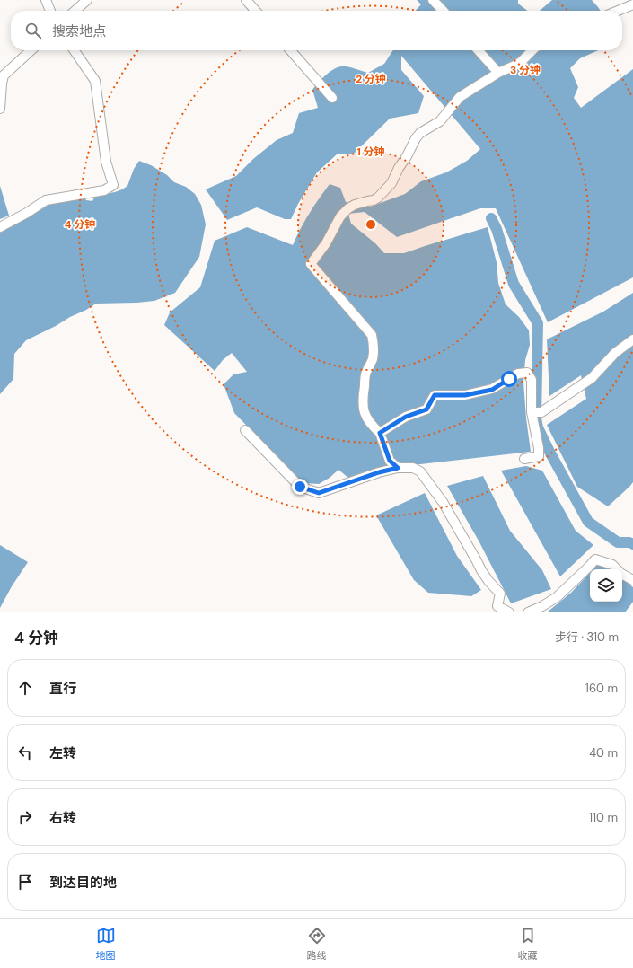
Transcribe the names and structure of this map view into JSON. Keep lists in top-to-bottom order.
{
  "page": {
    "search": "搜索地点",
    "heading": ["4 分钟", "步行 · 310 m"],
    "list": [
      ["直行", "160 m"],
      ["左转", "40 m"],
      ["右转", "110 m"],
      "到达目的地"
    ],
    "nav": ["地图", "路线", "收藏"]
  },
  "rings": [
    "3 分钟",
    "2 分钟",
    "1 分钟",
    "4 分钟"
  ]
}
